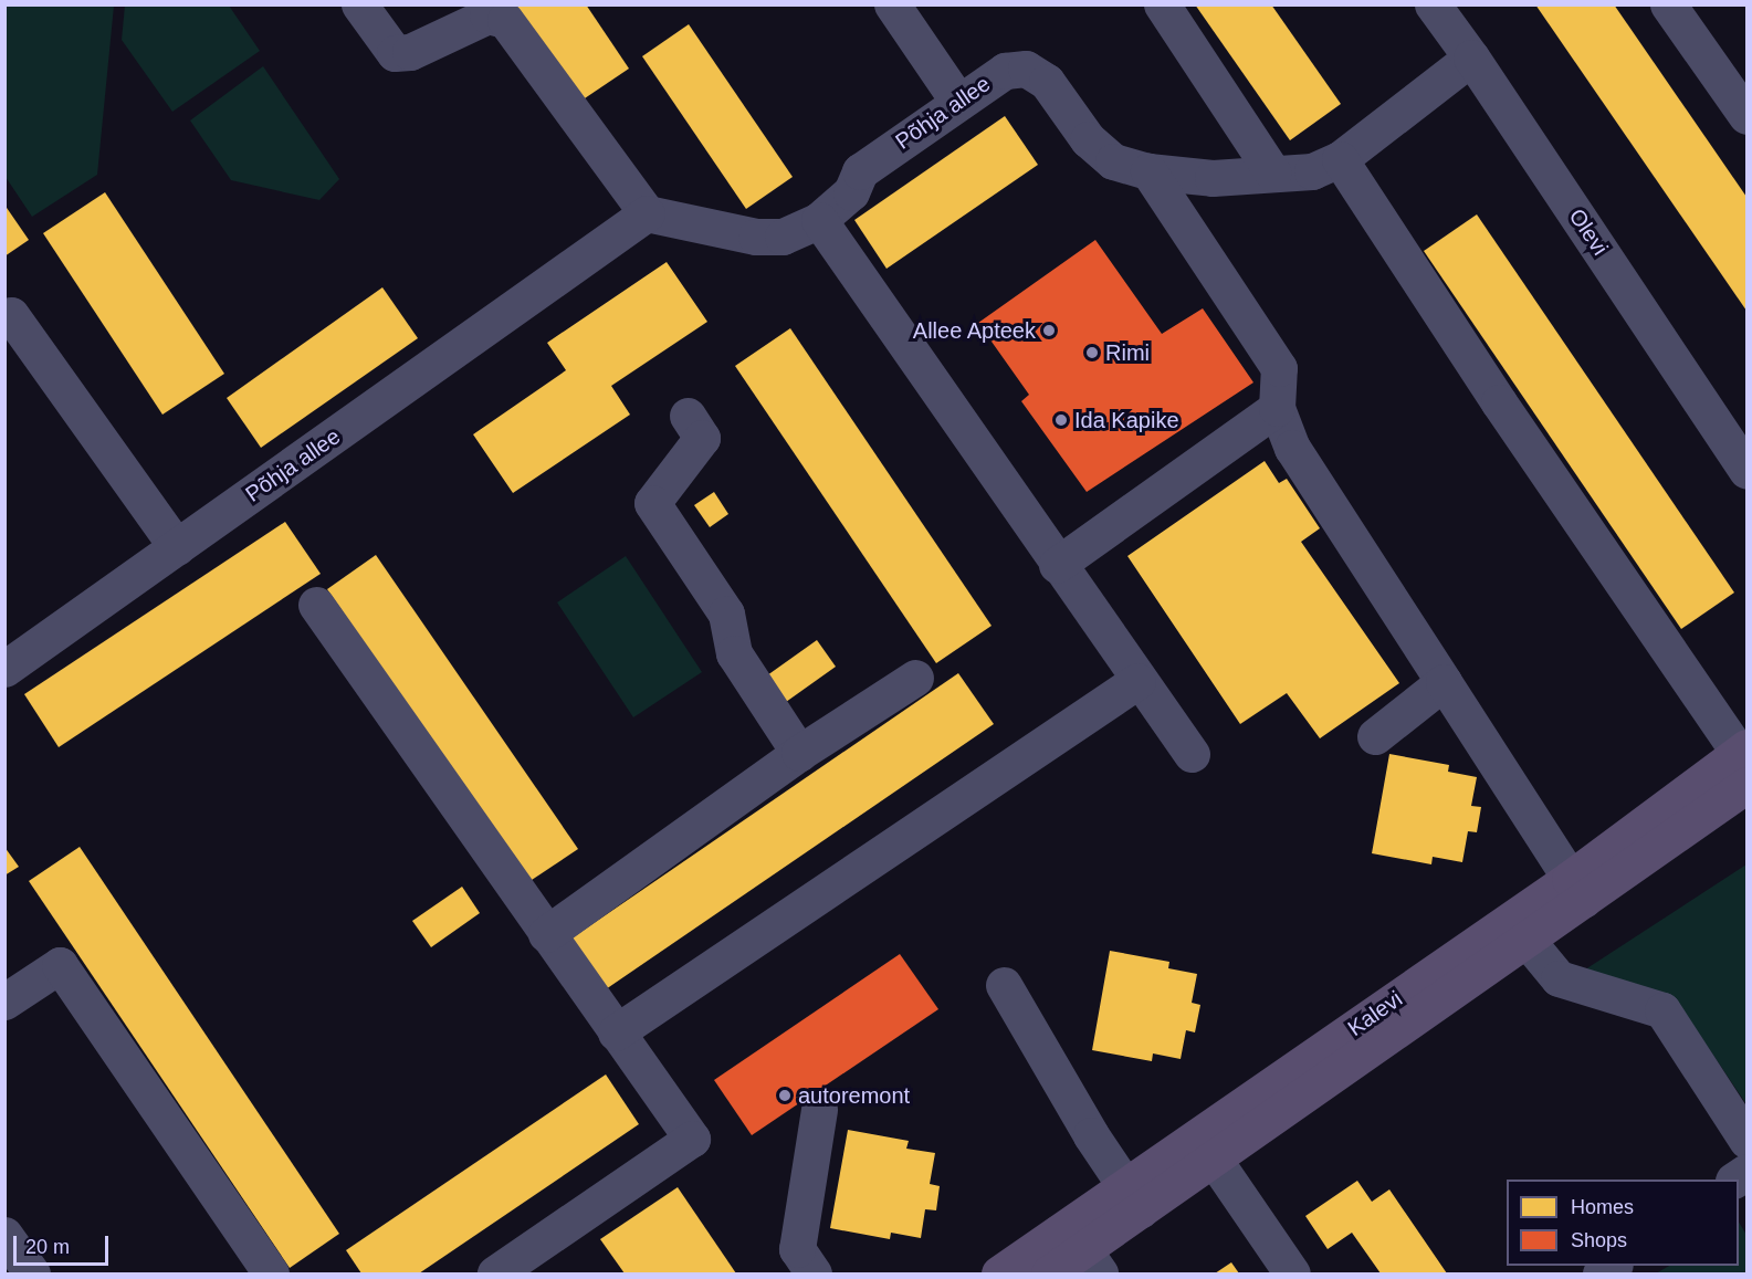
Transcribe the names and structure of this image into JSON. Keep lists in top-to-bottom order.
{
  "streets": {
    "main road": ["Kalevi"],
    "street": ["Põhja allee", "Olevi"]
  },
  "crossings": [
    ["Põhja allee", "Olevi"]
  ],
  "places": [
    "Allee Apteek",
    "Rimi",
    "Ida Kapike",
    "autoremont"
  ],
  "legend": ["Homes", "Shops"],
  "scale_bar": "20 m"
}
